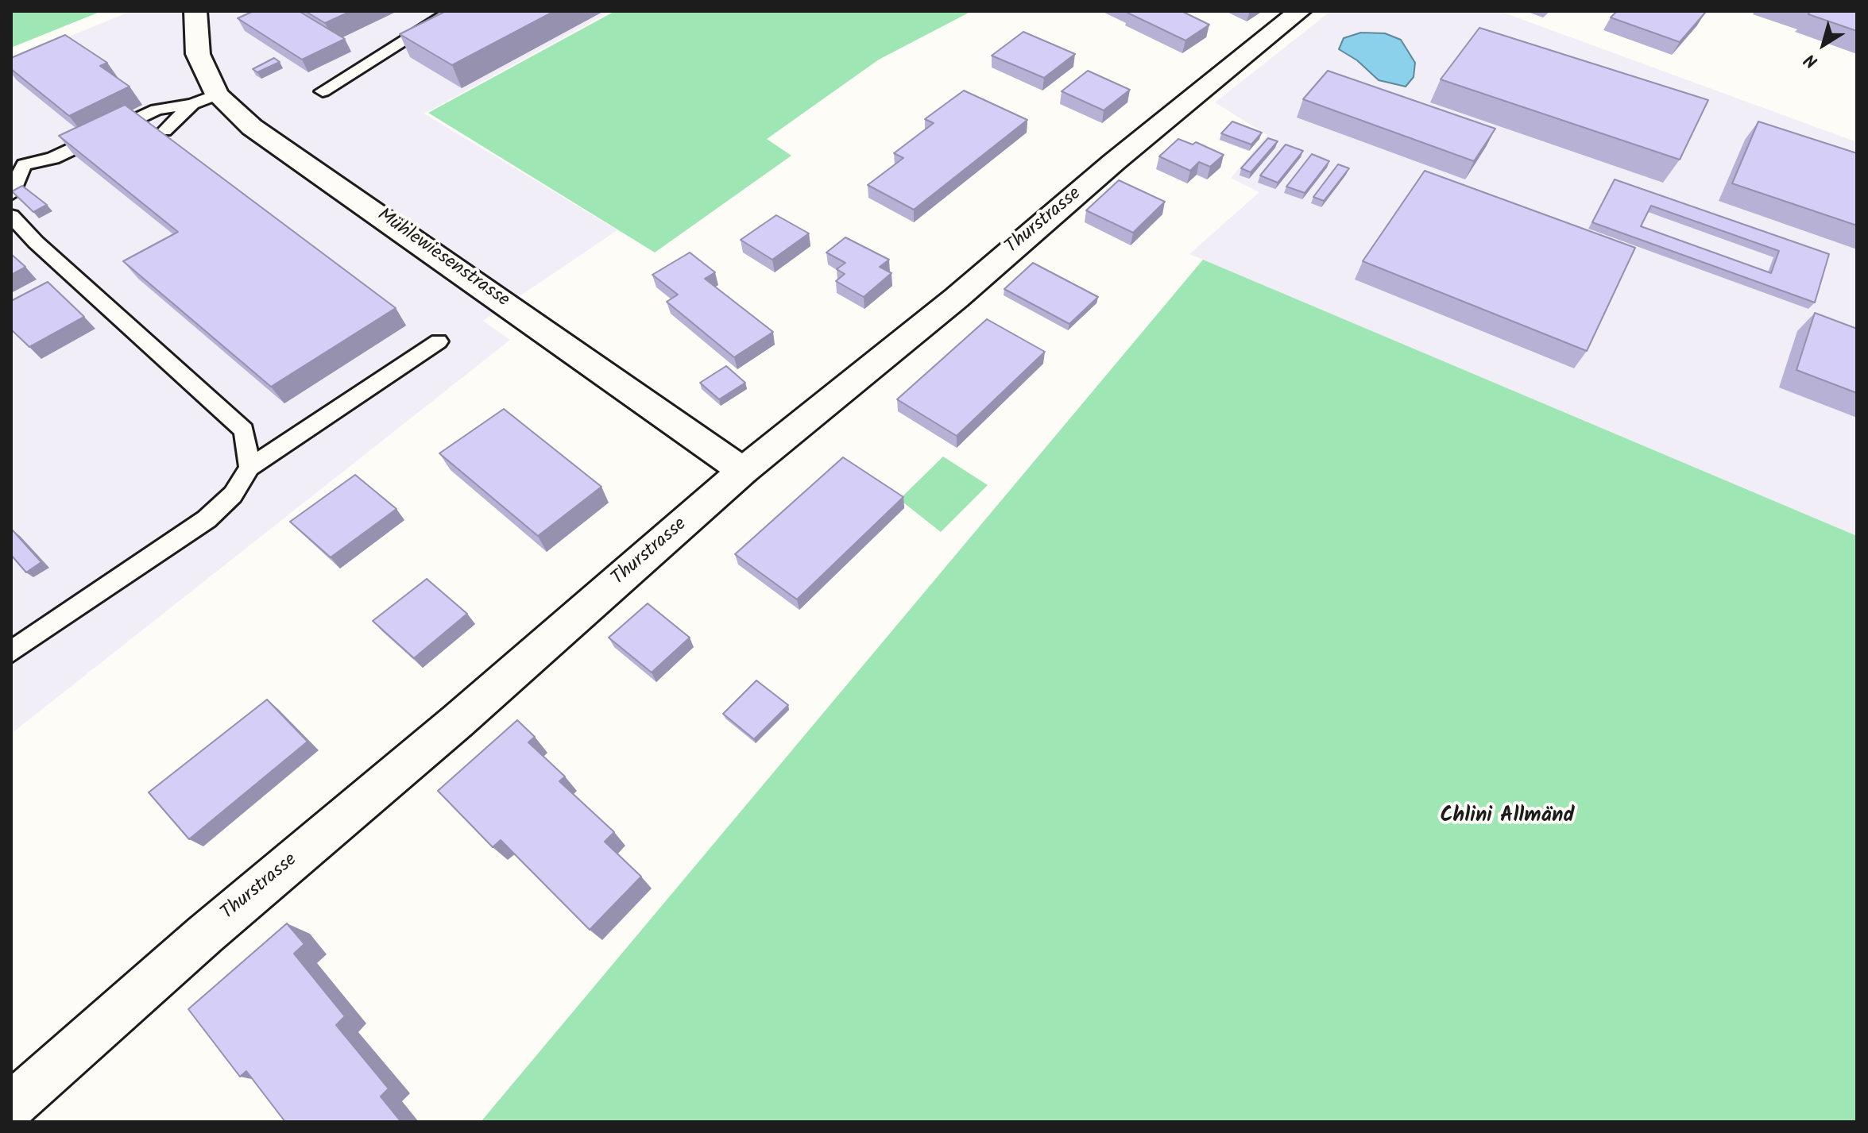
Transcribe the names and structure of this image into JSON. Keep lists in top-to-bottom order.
{
  "streets": {
    "street": ["Thurstrasse", "Mühlewiesenstrasse"]
  },
  "crossings": [
    ["Thurstrasse", "Mühlewiesenstrasse"]
  ],
  "districts": ["Chlini Allmänd"],
  "north": "bottom left"
}
